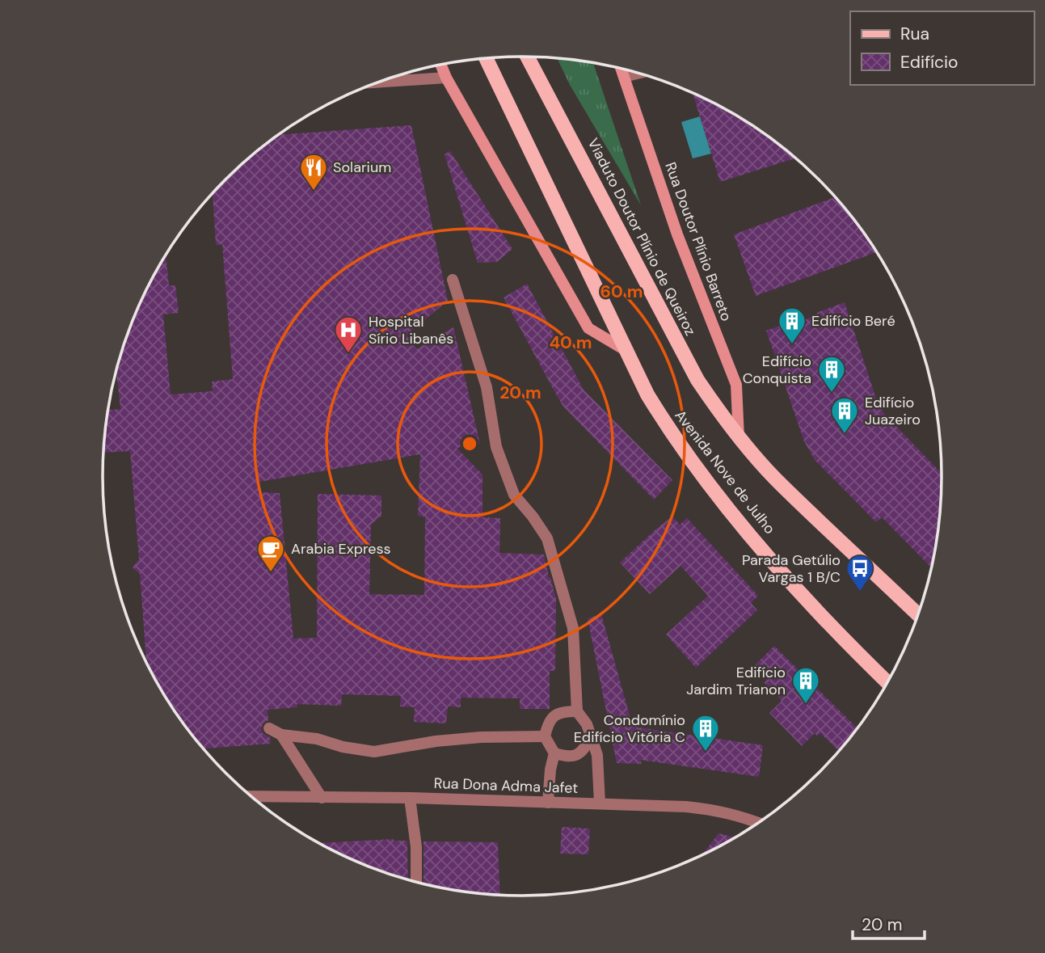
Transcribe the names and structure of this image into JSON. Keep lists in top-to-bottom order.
{
  "streets": {
    "main road": ["Viaduto Doutor Plínio de Queiroz", "Rua Doutor Plínio Barreto", "Avenida Nove de Julho"],
    "street": ["Rua Dona Adma Jafet"]
  },
  "crossings": [
    ["Viaduto Doutor Plínio de Queiroz", "Rua Doutor Plínio Barreto"]
  ],
  "places": {
    "restaurant": ["Solarium"],
    "building": [
      "Edifício Beré",
      "Edifício Conquista",
      "Edifício Juazeiro",
      "Edifício Jardim Trianon",
      "Condomínio Edifício Vitória C"
    ],
    "hospital": ["Hospital Sírio Libanês"],
    "cafe": ["Arabia Express"],
    "bus stop": ["Parada Getúlio Vargas 1 B/C"]
  },
  "legend": ["Rua", "Edifício"],
  "scale_bar": "20 m",
  "rings": ["60 m", "40 m", "20 m"]
}
